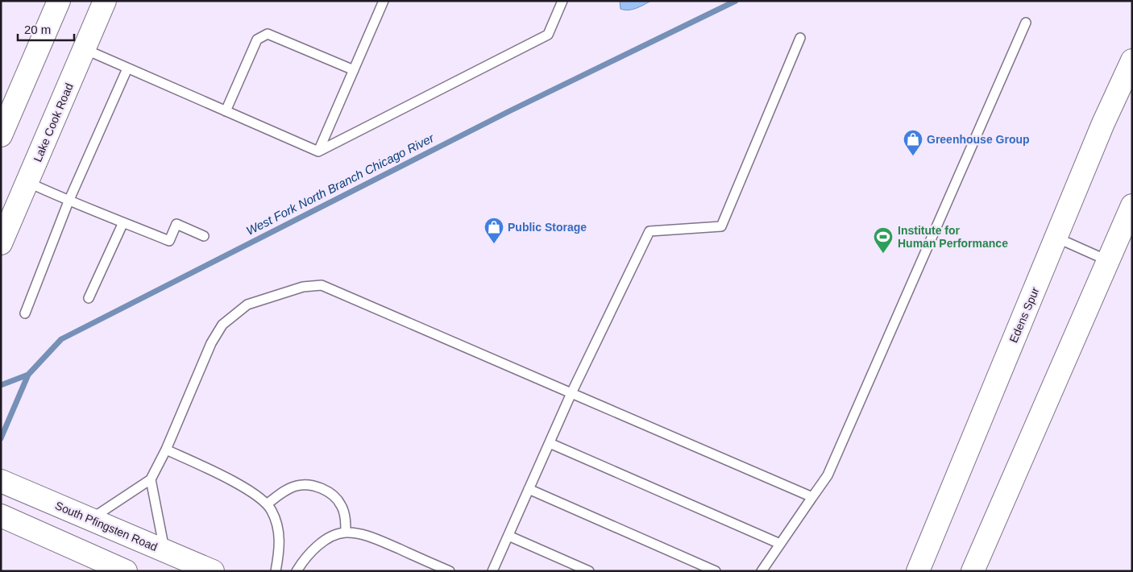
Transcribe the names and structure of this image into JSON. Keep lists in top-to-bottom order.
{
  "streets": {
    "main road": ["Lake Cook Road", "Edens Spur", "South Pfingsten Road"]
  },
  "water": ["West Fork North Branch Chicago River"],
  "places": {
    "shop": ["Greenhouse Group", "Public Storage"],
    "sports": ["Institute for Human Performance"]
  },
  "scale_bar": "20 m"
}
